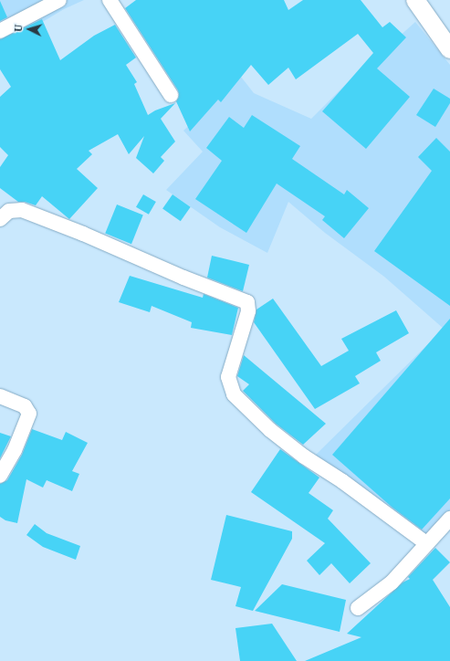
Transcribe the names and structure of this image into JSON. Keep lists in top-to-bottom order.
{
  "north": "left"
}
